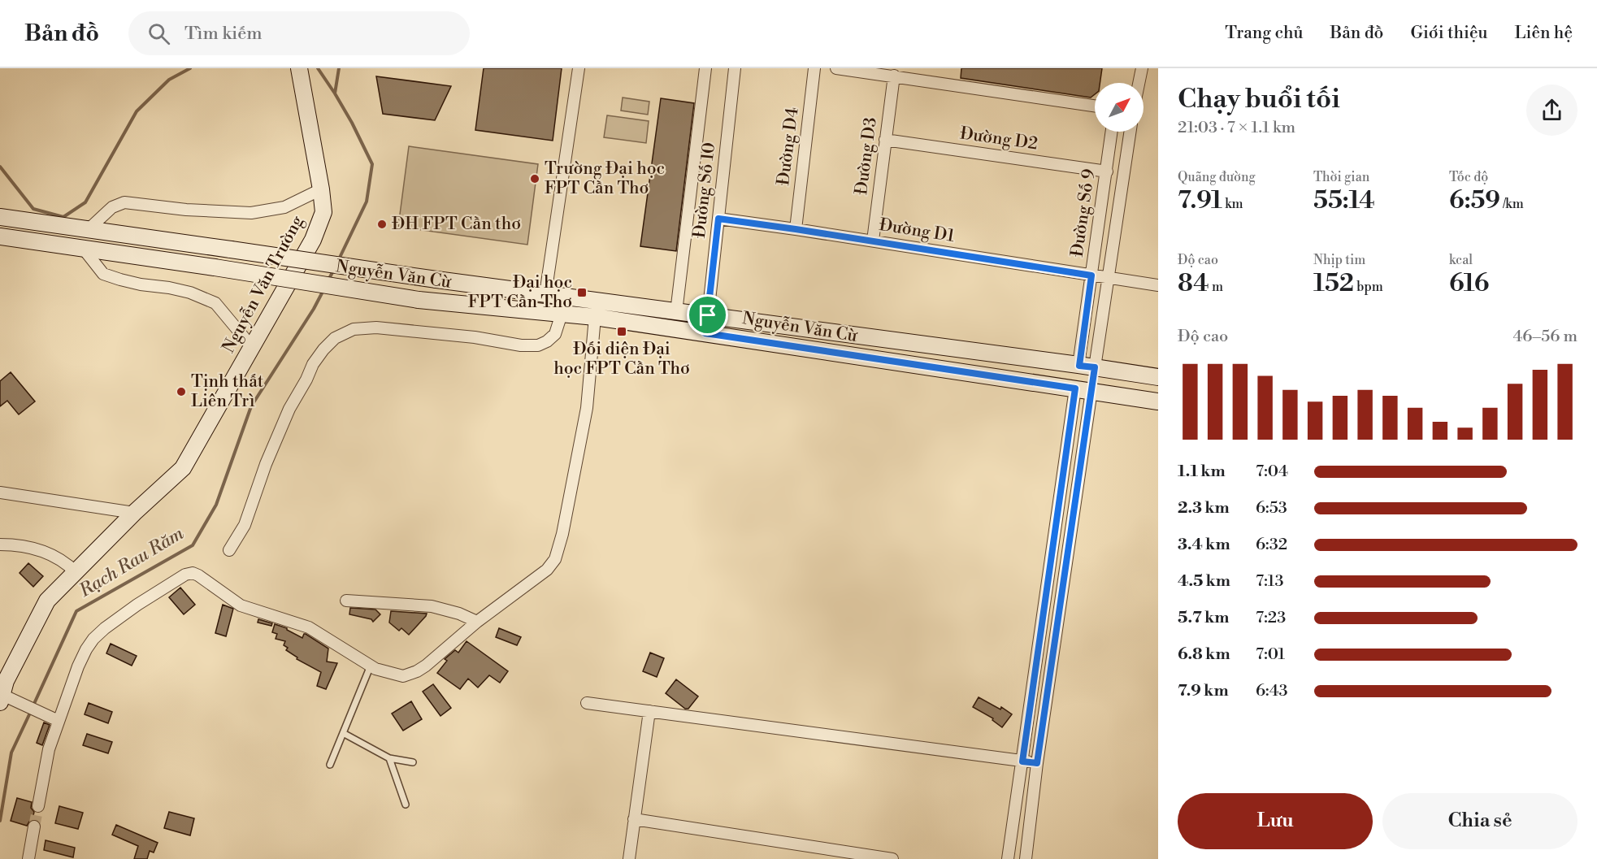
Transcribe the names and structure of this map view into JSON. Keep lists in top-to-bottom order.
{
  "streets": {
    "main road": ["Nguyễn Văn Cừ", "Nguyễn Văn Trường"],
    "street": [
      "Đường D2",
      "Đường D4",
      "Đường D3",
      "Đường Số 10",
      "Đường Số 9",
      "Đường D1"
    ]
  },
  "crossings": [
    ["Đường D2", "Đường D3"],
    ["Đường D2", "Đường Số 9"],
    ["Đường D4", "Đường D1"],
    ["Đường D3", "Đường D1"],
    ["Đường Số 10", "Đường D1"],
    ["Đường Số 10", "Nguyễn Văn Cừ"],
    ["Đường Số 9", "Đường D1"],
    ["Đường Số 9", "Nguyễn Văn Cừ"]
  ],
  "water": ["Rạch Rau Răm"],
  "places": {
    "other": ["Trường Đại học FPT Cần Thơ", "ĐH FPT Cần thơ", "Tịnh thất Liên Trì"],
    "transit": ["Đại học FPT Cần Thơ", "Đối diện Đại học FPT Cần Thơ"]
  },
  "north": "top right",
  "page": {
    "header": "Bản đồ",
    "search": "Tìm kiếm",
    "nav": [
      "Trang chủ",
      "Bản đồ",
      "Giới thiệu",
      "Liên hệ"
    ],
    "heading": ["Chạy buổi tối", "21:03 · 7 × 1.1 km"],
    "stats": [
      ["Quãng đường", "7.91 km"],
      ["Thời gian", "55:14"],
      ["Tốc độ", "6:59 /km"],
      ["Độ cao", "84 m"],
      ["Nhịp tim", "152 bpm"],
      ["kcal", "616"]
    ],
    "chart": ["Độ cao", "46–56 m"],
    "list": [
      {
        "name": "1.1 km",
        "note": "7:04"
      },
      {
        "name": "2.3 km",
        "note": "6:53"
      },
      {
        "name": "3.4 km",
        "note": "6:32"
      },
      {
        "name": "4.5 km",
        "note": "7:13"
      },
      {
        "name": "5.7 km",
        "note": "7:23"
      },
      {
        "name": "6.8 km",
        "note": "7:01"
      },
      {
        "name": "7.9 km",
        "note": "6:43"
      }
    ],
    "buttons": ["Lưu", "Chia sẻ"]
  }
}
